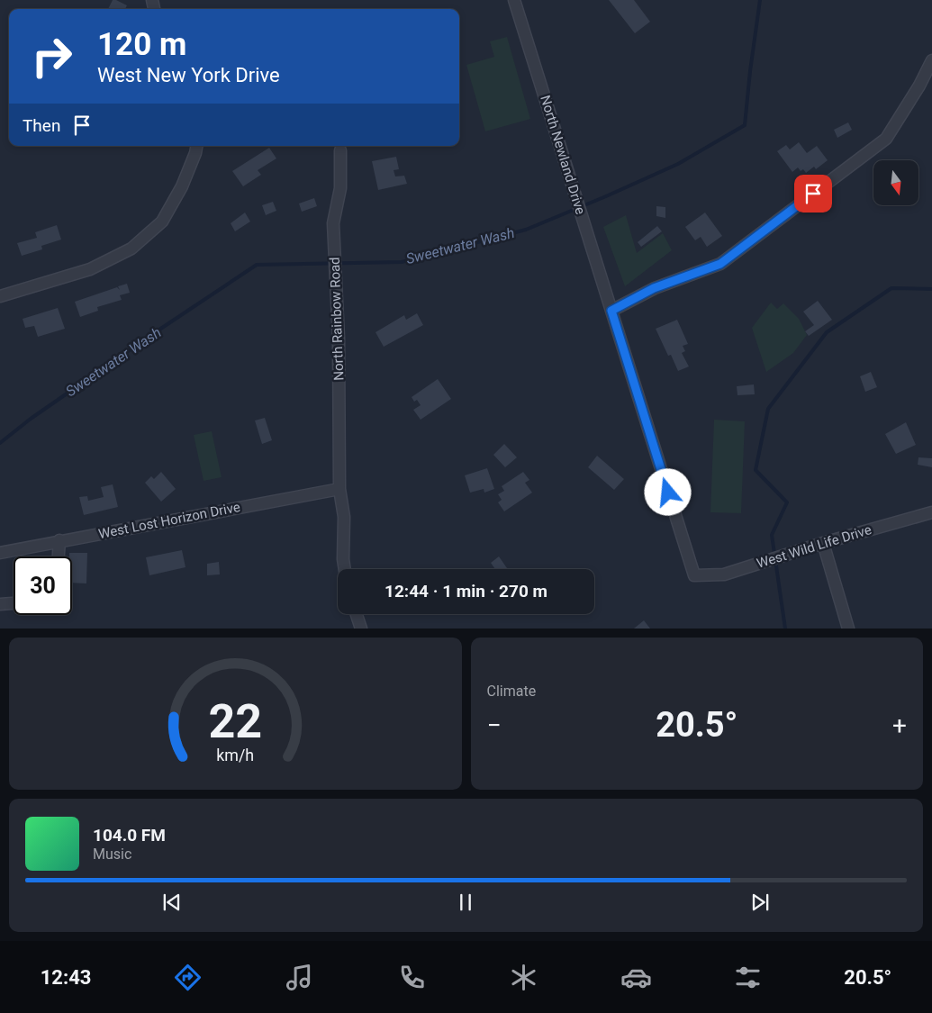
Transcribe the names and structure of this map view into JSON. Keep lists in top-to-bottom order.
{
  "streets": {
    "street": [
      "North Newland Drive",
      "North Rainbow Road",
      "West Lost Horizon Drive",
      "West Wild Life Drive"
    ]
  },
  "crossings": [
    ["North Newland Drive", "West Wild Life Drive"],
    ["North Rainbow Road", "West Lost Horizon Drive"]
  ],
  "water": ["Sweetwater Wash"],
  "north": "bottom",
  "page": {
    "turn": ["120 m", "West New York Drive"],
    "then": "Then",
    "limit": "30",
    "trip": "12:44 · 1 min · 270 m",
    "tile": "Climate",
    "heat": ["−", "20.5°", "+"],
    "song": ["104.0 FM", "Music"],
    "tabs": ["12:43", "20.5°"],
    "gauge": ["22", "km/h"]
  }
}
